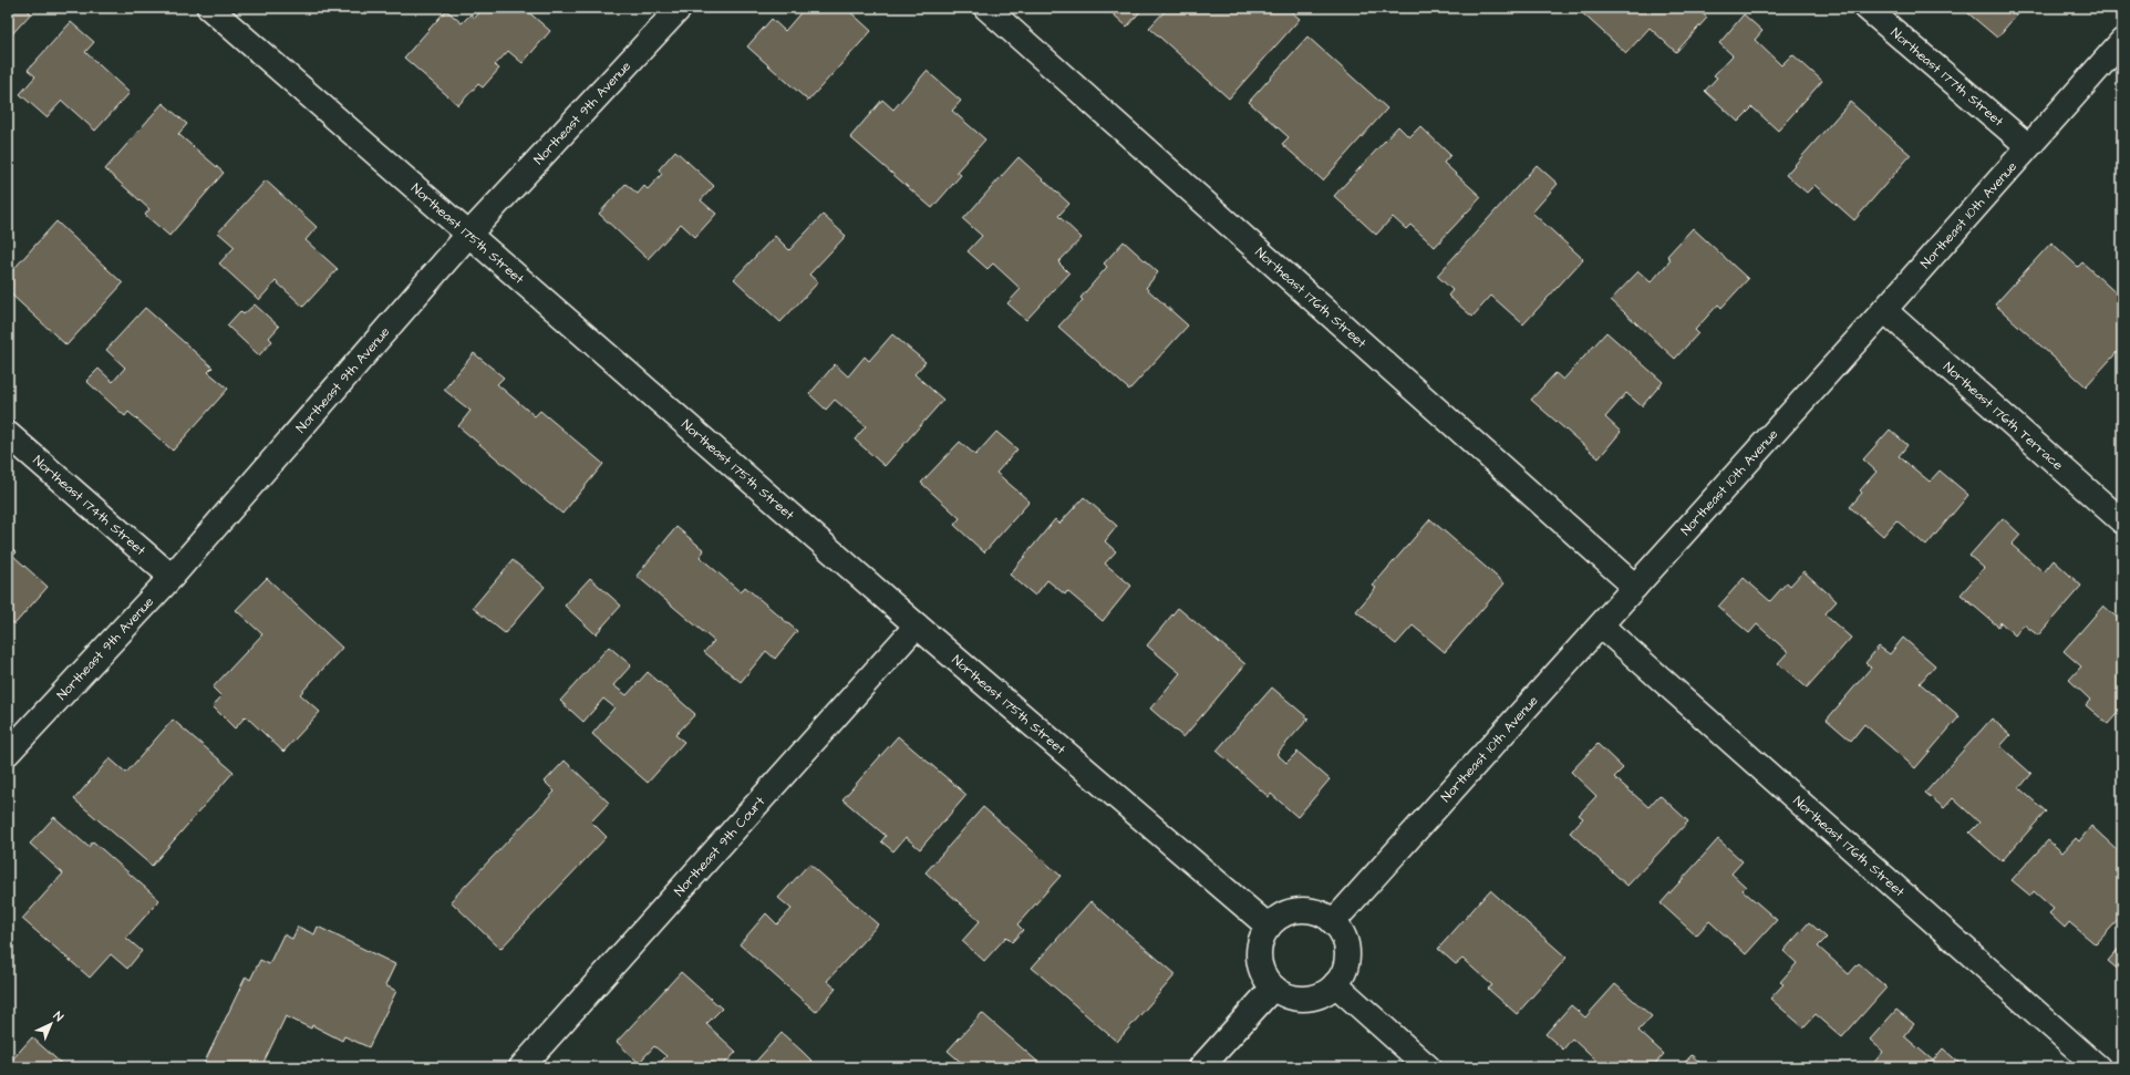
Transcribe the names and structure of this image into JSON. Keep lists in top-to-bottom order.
{
  "streets": {
    "street": [
      "Northeast 177th Street",
      "Northeast 9th Avenue",
      "Northeast 10th Avenue",
      "Northeast 175th Street",
      "Northeast 176th Street",
      "Northeast 176th Terrace",
      "Northeast 174th Street",
      "Northeast 9th Court"
    ]
  },
  "crossings": [
    ["Northeast 177th Street", "Northeast 10th Avenue"],
    ["Northeast 9th Avenue", "Northeast 175th Street"],
    ["Northeast 9th Avenue", "Northeast 174th Street"],
    ["Northeast 10th Avenue", "Northeast 175th Street"],
    ["Northeast 10th Avenue", "Northeast 176th Street"],
    ["Northeast 10th Avenue", "Northeast 176th Terrace"],
    ["Northeast 175th Street", "Northeast 9th Court"]
  ],
  "north": "top right"
}
